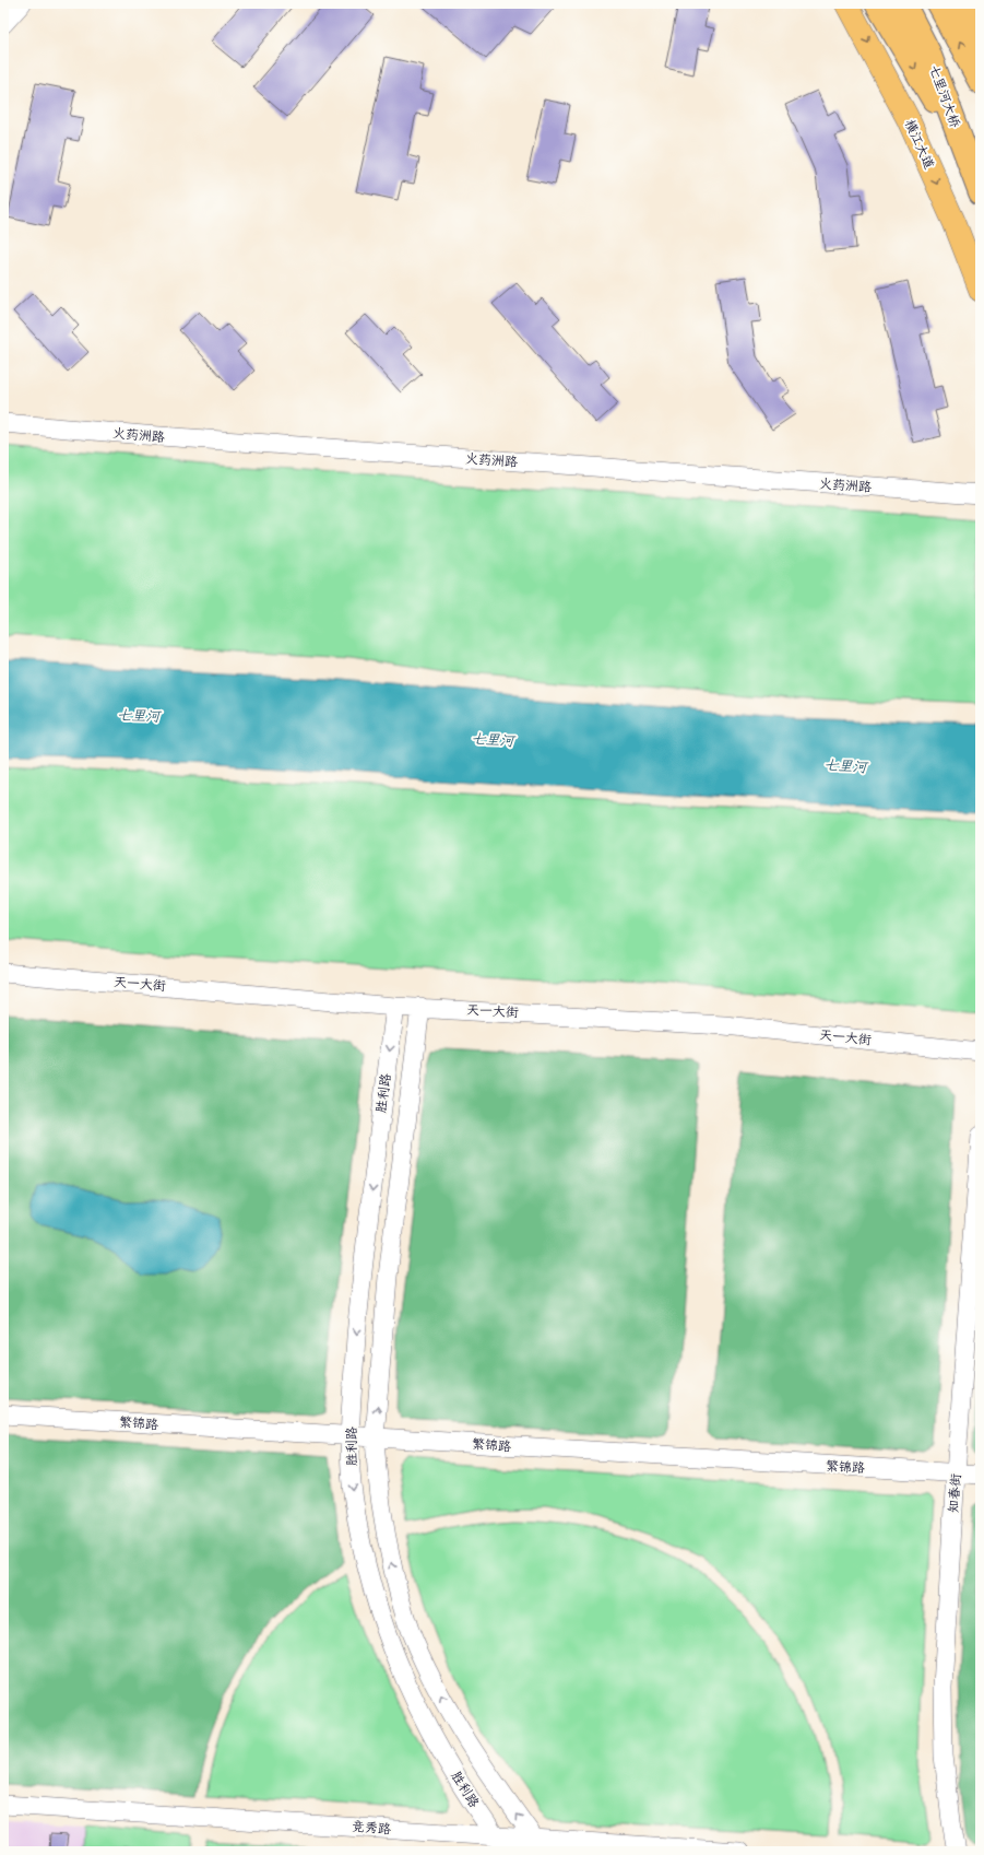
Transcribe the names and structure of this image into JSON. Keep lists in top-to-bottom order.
{
  "streets": {
    "highway": ["七里河大桥"],
    "main road": ["横江大道"],
    "street": [
      "火药洲路",
      "天一大街",
      "胜利路",
      "繁锦路",
      "知春街",
      "竞秀路"
    ]
  },
  "crossings": [
    ["天一大街", "胜利路"],
    ["胜利路", "繁锦路"],
    ["胜利路", "竞秀路"],
    ["繁锦路", "知春街"]
  ],
  "one_way": ["横江大道"],
  "water": ["七里河"]
}
